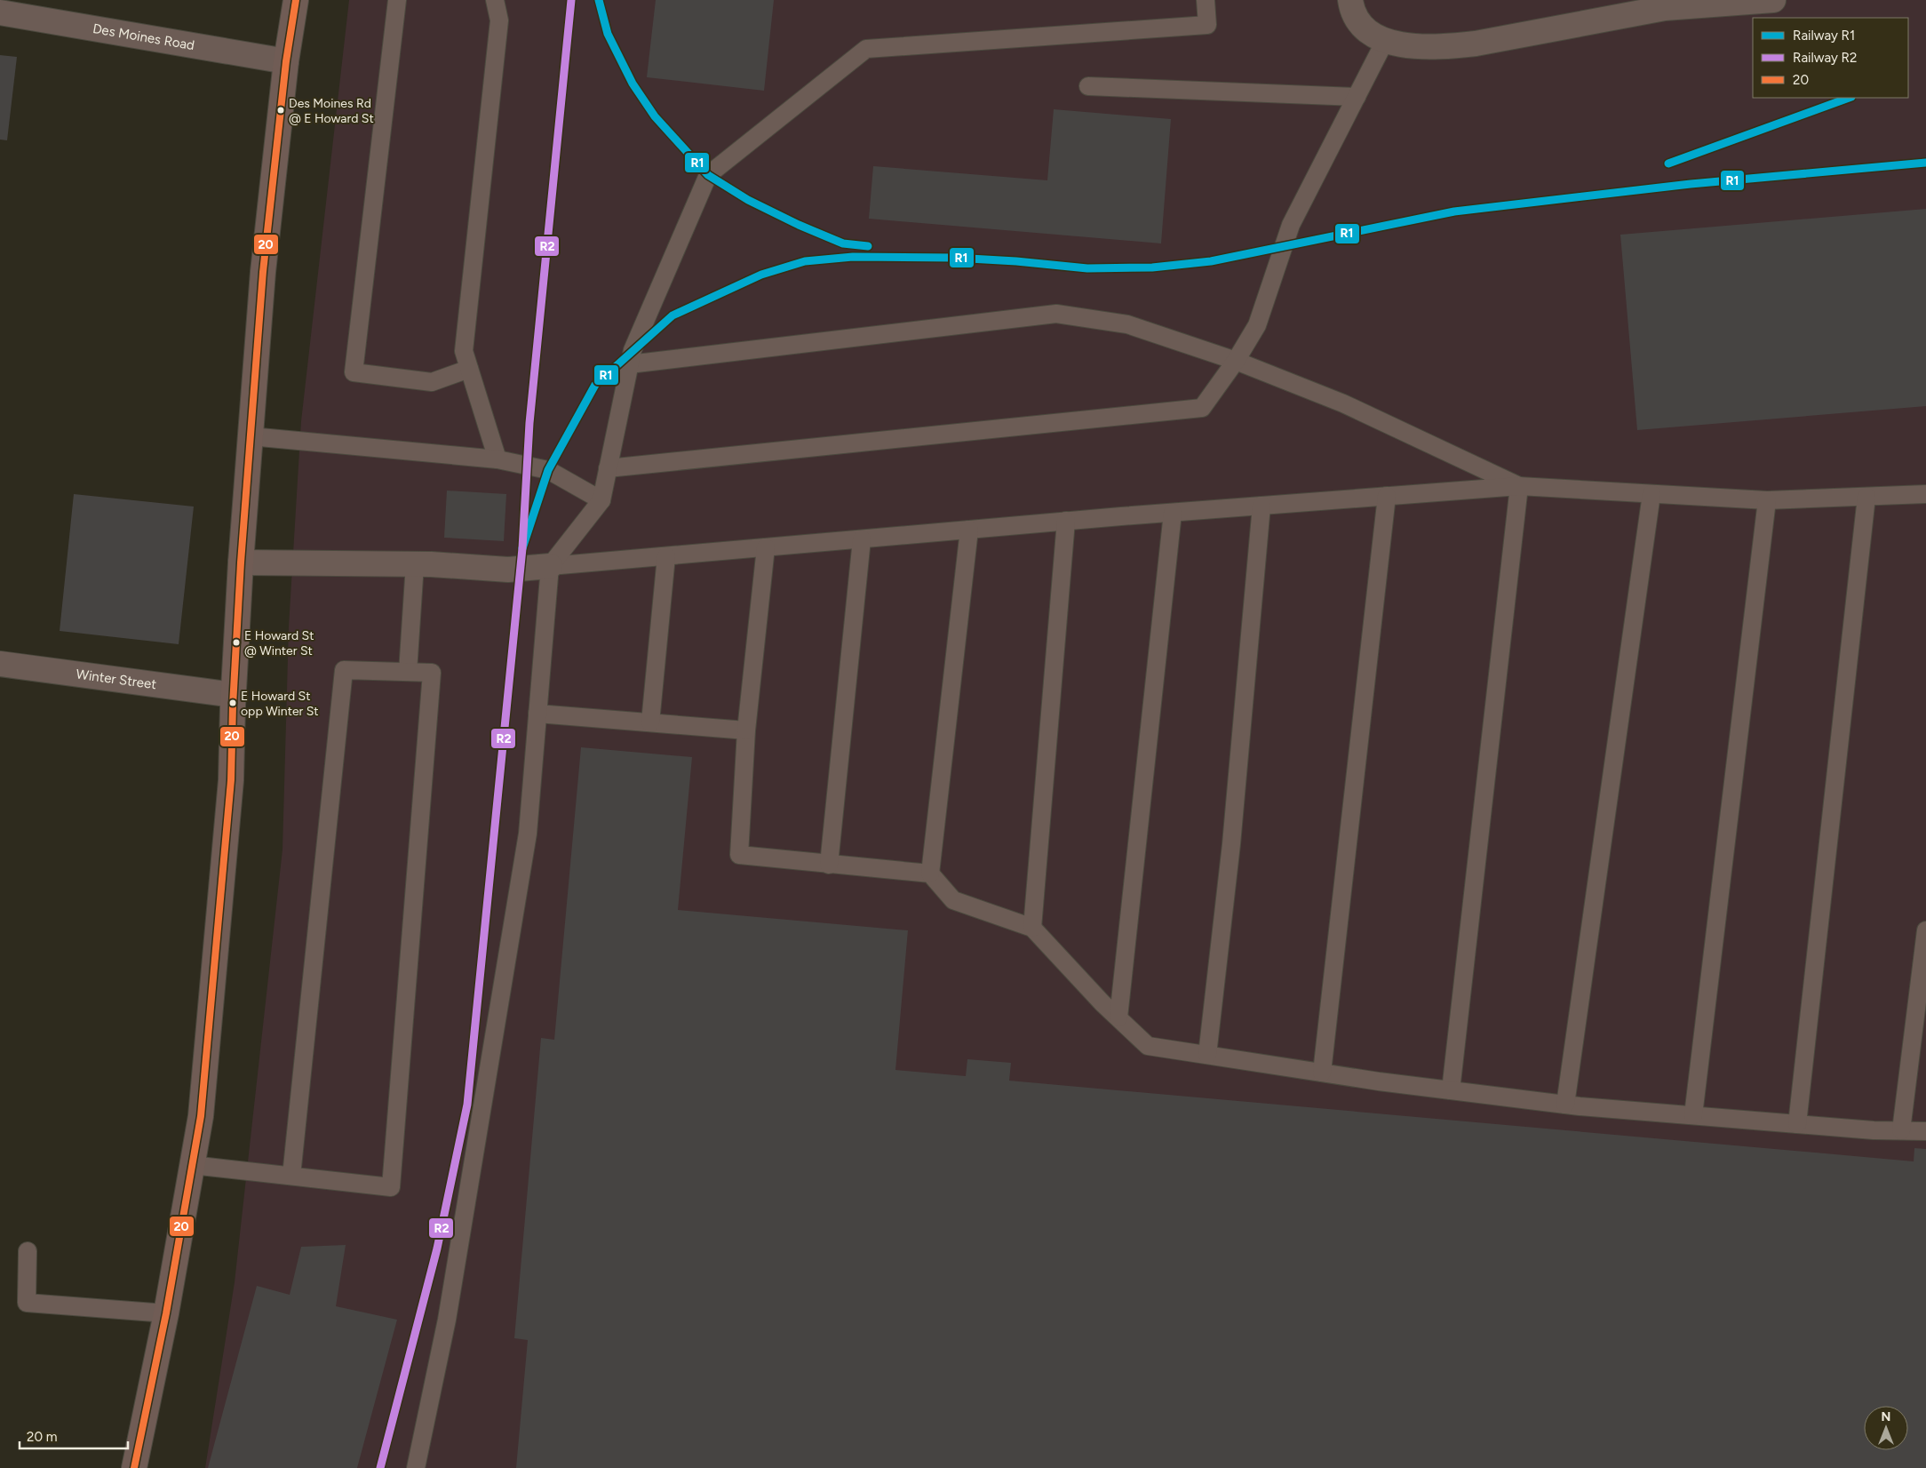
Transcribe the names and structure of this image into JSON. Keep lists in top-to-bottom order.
{
  "streets": {
    "street": ["Des Moines Road", "Winter Street"]
  },
  "places": ["Des Moines Rd @ E Howard St", "E Howard St @ Winter St", "E Howard St opp Winter St"],
  "lines": ["rail line R1", "rail line R2", "transit line 20"],
  "legend": ["Railway R1", "Railway R2", "20"],
  "scale_bar": "20 m",
  "north": "top"
}
